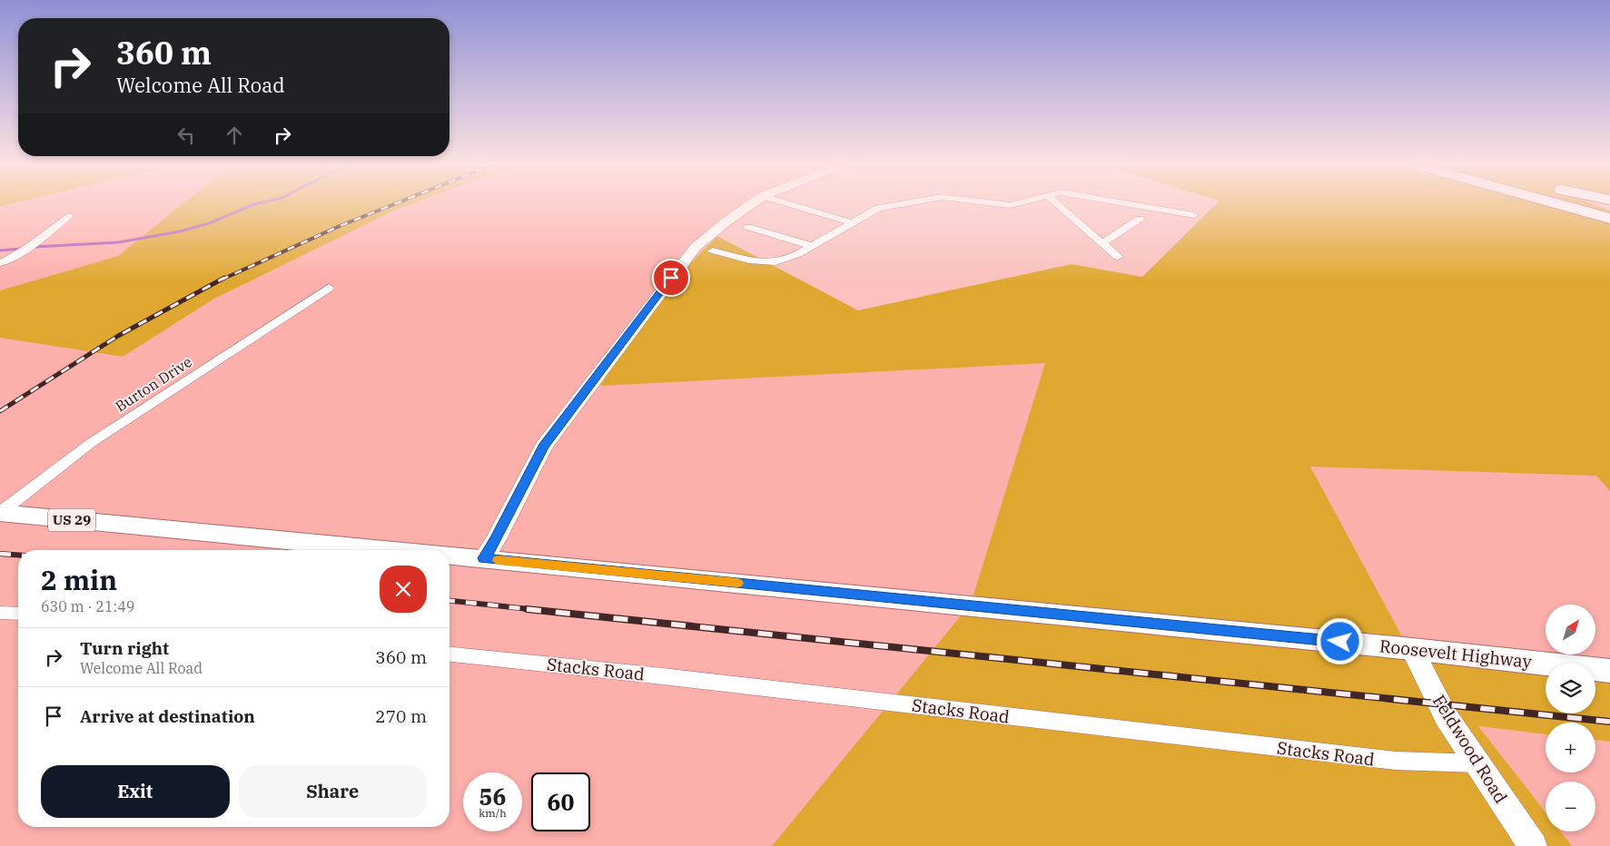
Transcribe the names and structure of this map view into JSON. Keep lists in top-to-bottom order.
{
  "streets": {
    "main road": ["US 29", "Roosevelt Highway"],
    "street": ["Burton Drive", "Stacks Road", "Feldwood Road"]
  },
  "crossings": [
    ["Burton Drive", "Roosevelt Highway"],
    ["Roosevelt Highway", "Feldwood Road"],
    ["Stacks Road", "Feldwood Road"]
  ],
  "north": "top right",
  "page": {
    "turn": ["360 m", "Welcome All Road"],
    "heading": ["2 min", "630 m · 21:49"],
    "map_buttons": ["+", "−"],
    "list": [
      {
        "name": "Turn right",
        "note": "Welcome All Road",
        "value": "360 m"
      },
      {
        "name": "Arrive at destination",
        "value": "270 m"
      }
    ],
    "buttons": ["Exit", "Share"],
    "speed": "56 km/h",
    "limit": "60"
  }
}
